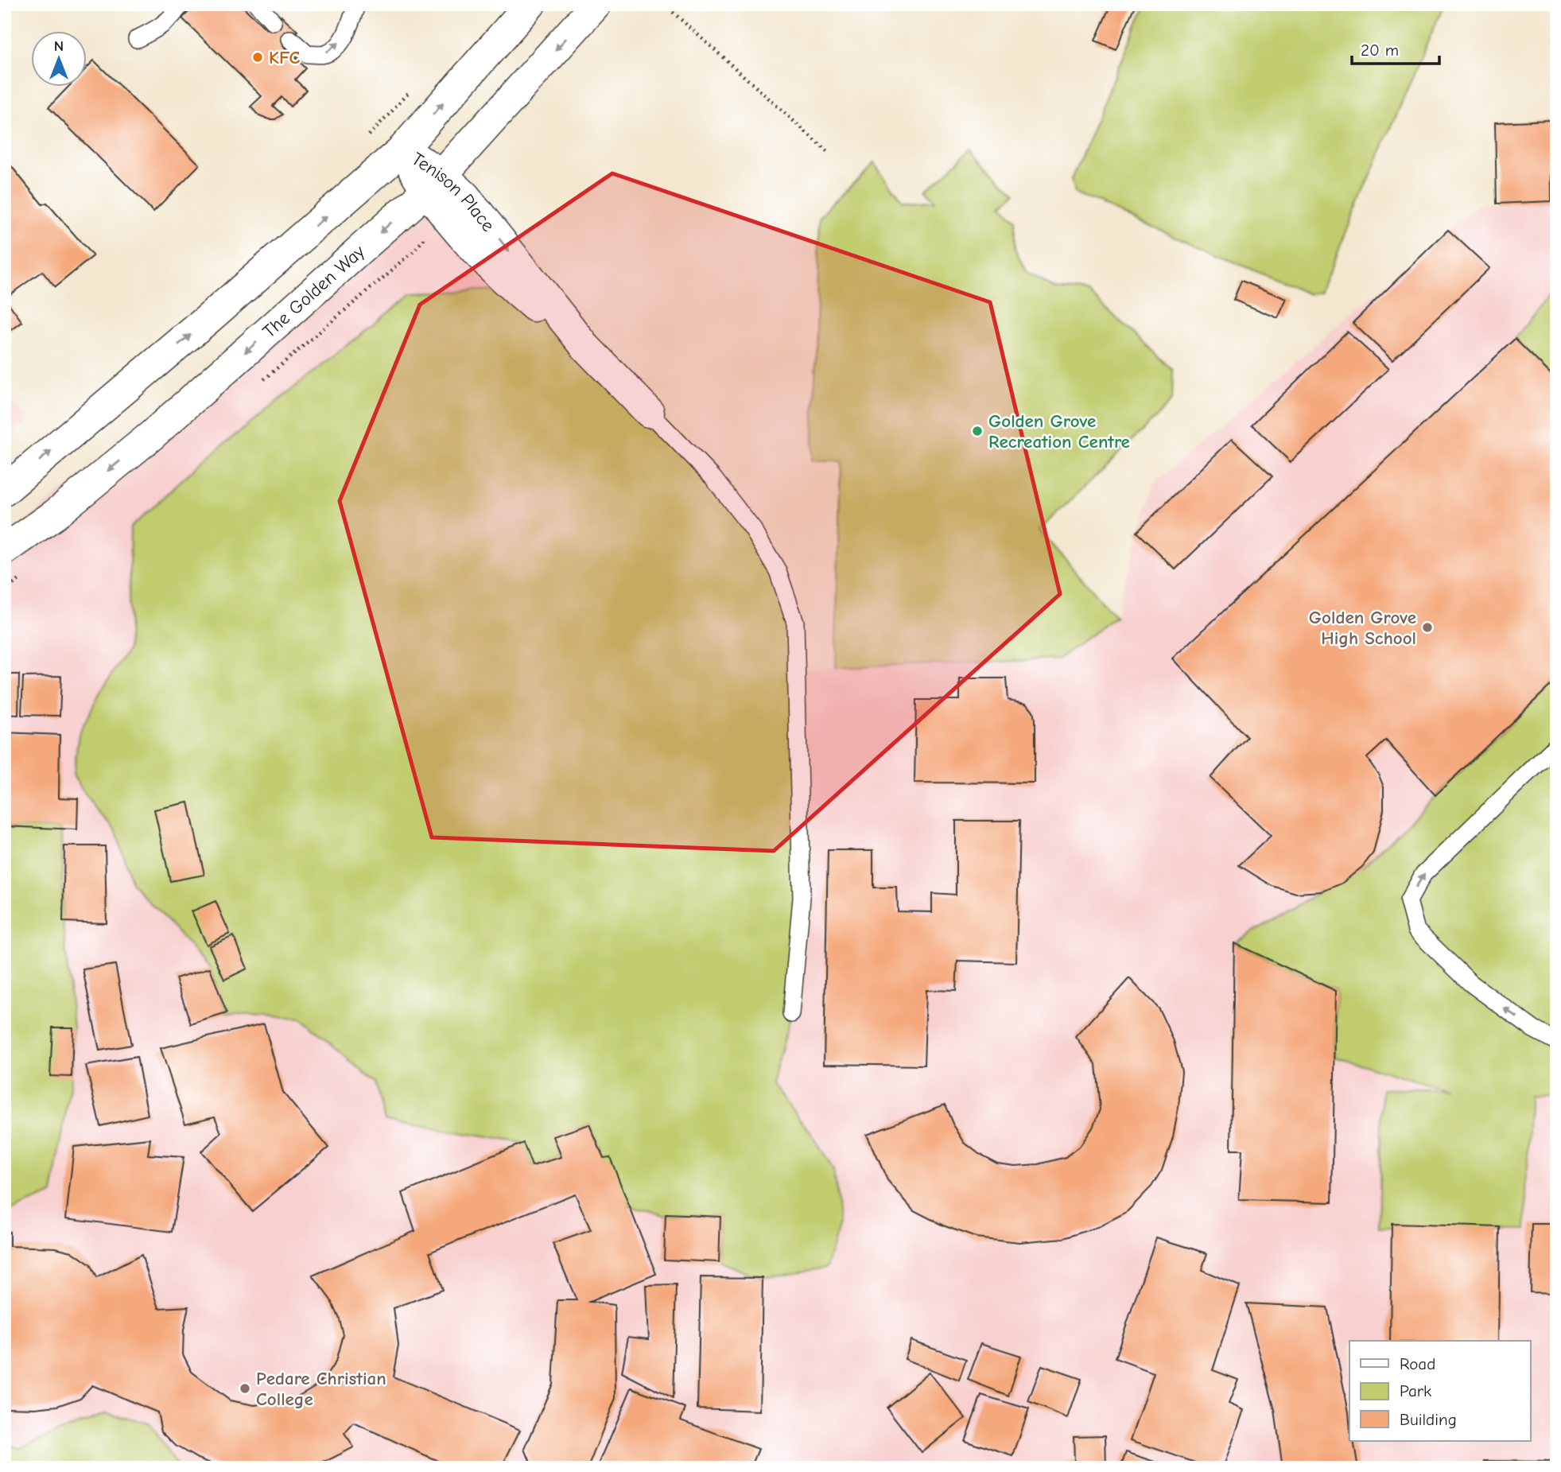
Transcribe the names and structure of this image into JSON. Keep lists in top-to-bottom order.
{
  "streets": {
    "main road": ["Tenison Place", "The Golden Way"]
  },
  "crossings": [
    ["Tenison Place", "The Golden Way"]
  ],
  "places": [
    "KFC",
    "Golden Grove Recreation Centre",
    "Golden Grove High School",
    "Pedare Christian College"
  ],
  "legend": ["Road", "Park", "Building"],
  "scale_bar": "20 m",
  "north": "top"
}
